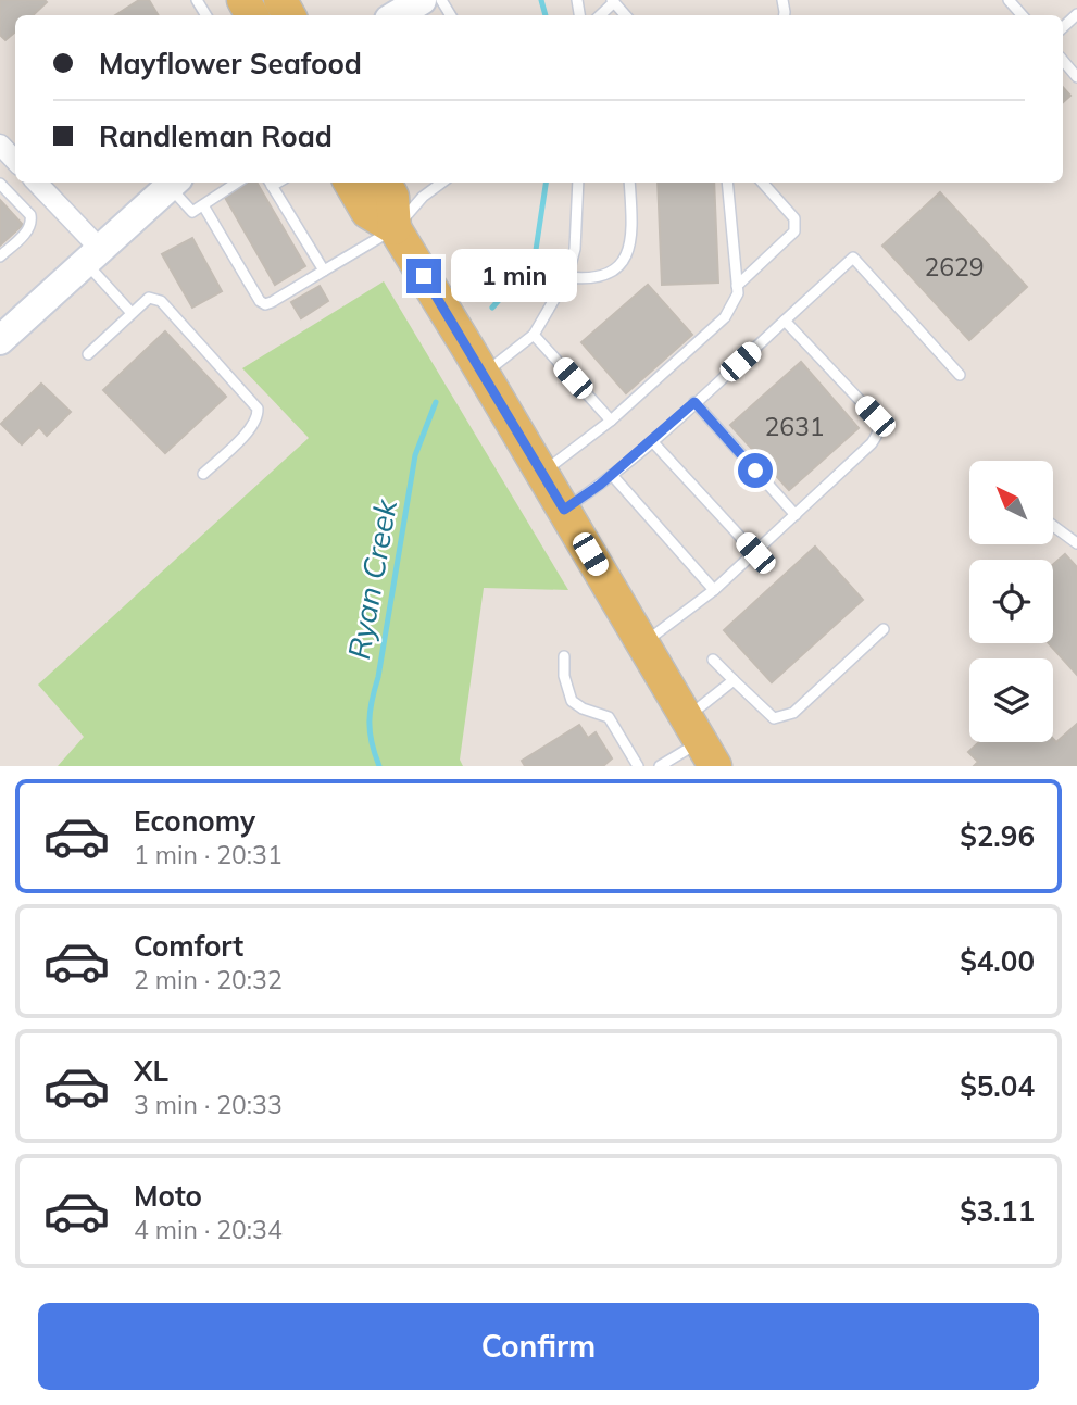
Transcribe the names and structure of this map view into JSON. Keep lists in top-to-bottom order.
{
  "water": ["Ryan Creek"],
  "house_numbers": ["2629", "2631"],
  "north": "top left",
  "page": {
    "banner": ["Mayflower Seafood", "Randleman Road"],
    "bubble": "1 min",
    "list": [
      {
        "name": "Economy",
        "note": "1 min · 20:31",
        "value": "$2.96"
      },
      {
        "name": "Comfort",
        "note": "2 min · 20:32",
        "value": "$4.00"
      },
      {
        "name": "XL",
        "note": "3 min · 20:33",
        "value": "$5.04"
      },
      {
        "name": "Moto",
        "note": "4 min · 20:34",
        "value": "$3.11"
      }
    ],
    "buttons": "Confirm"
  }
}
